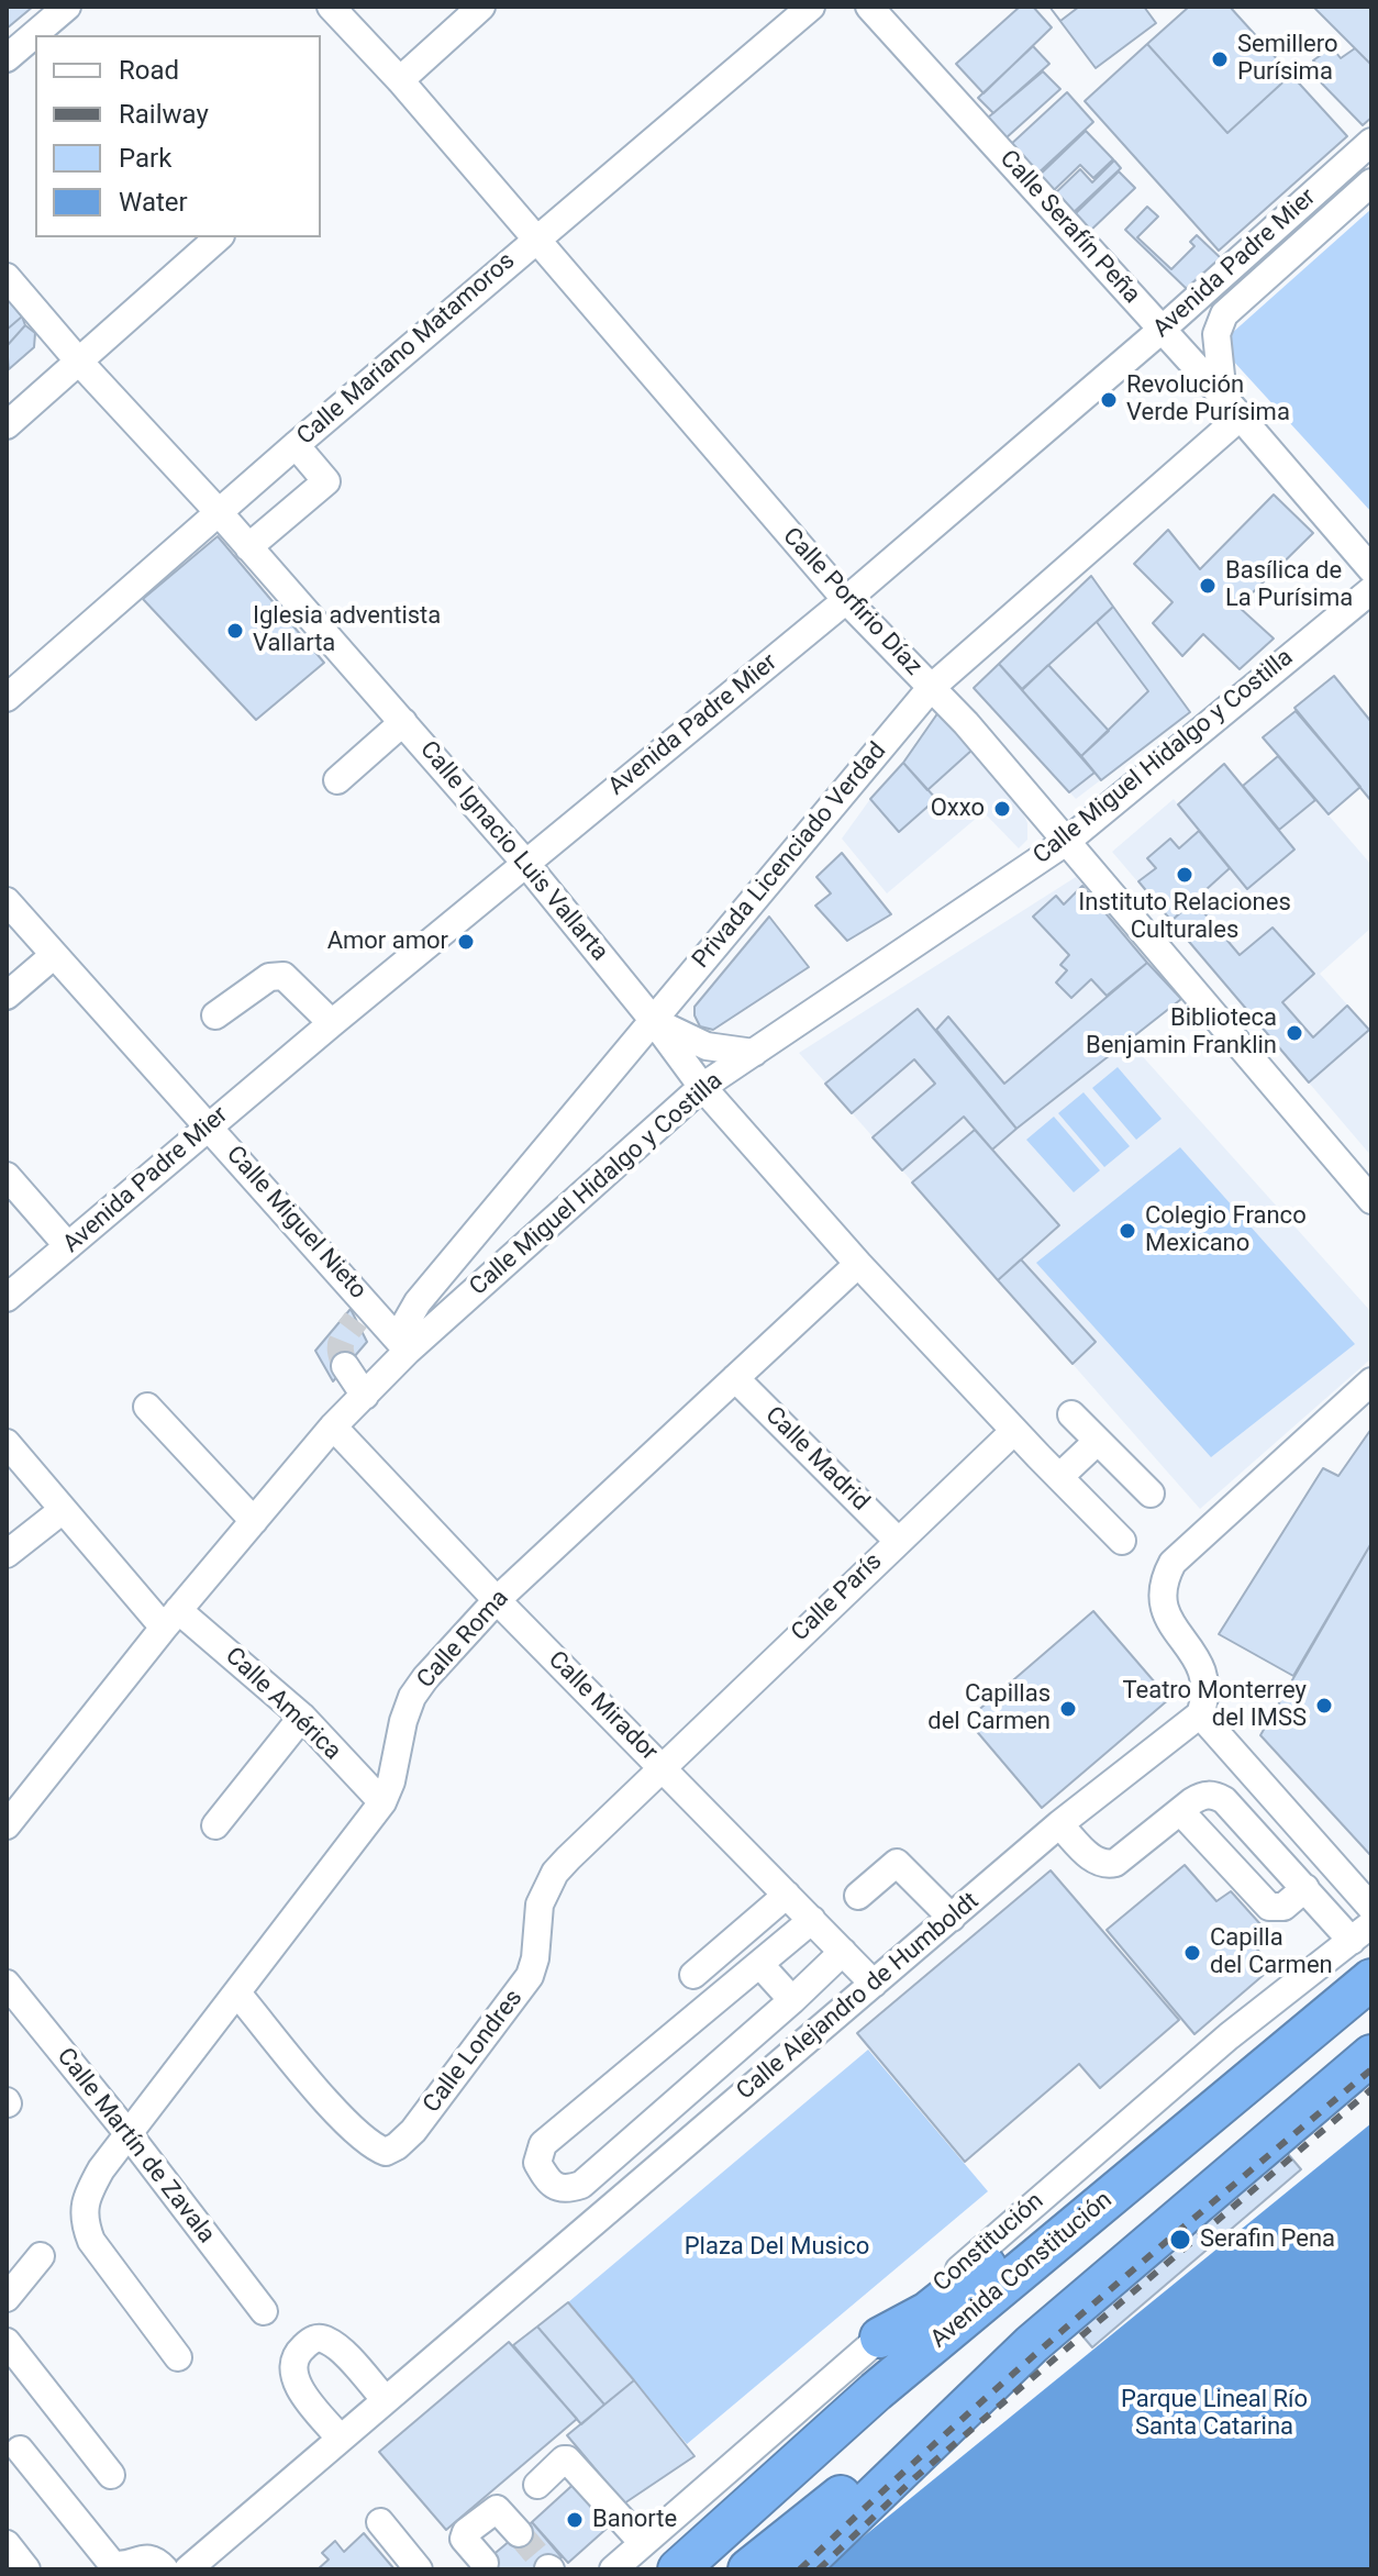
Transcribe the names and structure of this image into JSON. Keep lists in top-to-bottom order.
{
  "streets": {
    "highway": ["Avenida Constitución"],
    "street": [
      "Calle Serafín Peña",
      "Avenida Padre Mier",
      "Calle Mariano Matamoros",
      "Calle Porfirio Díaz",
      "Calle Miguel Hidalgo y Costilla",
      "Calle Ignacio Luis Vallarta",
      "Privada Licenciado Verdad",
      "Calle Miguel Nieto",
      "Calle Madrid",
      "Calle París",
      "Calle Roma",
      "Calle América",
      "Calle Mirador",
      "Calle Alejandro de Humboldt",
      "Calle Londres",
      "Calle Martín de Zavala"
    ]
  },
  "crossings": [
    ["Calle Serafín Peña", "Avenida Padre Mier"],
    ["Calle Serafín Peña", "Privada Licenciado Verdad"],
    ["Avenida Padre Mier", "Calle Porfirio Díaz"],
    ["Avenida Padre Mier", "Calle Ignacio Luis Vallarta"],
    ["Avenida Padre Mier", "Calle Miguel Nieto"],
    ["Calle Mariano Matamoros", "Calle Porfirio Díaz"],
    ["Calle Mariano Matamoros", "Calle Ignacio Luis Vallarta"],
    ["Calle Porfirio Díaz", "Calle Miguel Hidalgo y Costilla"],
    ["Calle Porfirio Díaz", "Privada Licenciado Verdad"],
    ["Calle Miguel Hidalgo y Costilla", "Calle Ignacio Luis Vallarta"],
    ["Calle Miguel Hidalgo y Costilla", "Privada Licenciado Verdad"],
    ["Calle Miguel Hidalgo y Costilla", "Calle Miguel Nieto"],
    ["Calle Miguel Hidalgo y Costilla", "Calle América"],
    ["Calle Miguel Hidalgo y Costilla", "Calle Mirador"],
    ["Calle Ignacio Luis Vallarta", "Privada Licenciado Verdad"],
    ["Calle Ignacio Luis Vallarta", "Calle París"],
    ["Calle Ignacio Luis Vallarta", "Calle Roma"],
    ["Privada Licenciado Verdad", "Calle Miguel Nieto"],
    ["Calle Madrid", "Calle París"],
    ["Calle Madrid", "Calle Roma"],
    ["Calle París", "Calle Mirador"],
    ["Calle París", "Calle Londres"],
    ["Calle Roma", "Calle América"],
    ["Calle Roma", "Calle Mirador"],
    ["Calle Roma", "Calle Londres"],
    ["Calle Roma", "Calle Martín de Zavala"],
    ["Calle Mirador", "Calle Alejandro de Humboldt"],
    ["Calle Mirador", "Calle Londres"]
  ],
  "parks": ["Plaza Del Musico", "Parque Lineal Río Santa Catarina"],
  "places": [
    "Semillero Purísima",
    "Revolución Verde Purísima",
    "Basílica de La Purísima",
    "Iglesia adventista Vallarta",
    "Oxxo",
    "Instituto Relaciones Culturales",
    "Amor amor",
    "Biblioteca Benjamin Franklin",
    "Colegio Franco Mexicano",
    "Teatro Monterrey del IMSS",
    "Capillas del Carmen",
    "Capilla del Carmen",
    "Serafin Pena",
    "Banorte"
  ],
  "legend": [
    "Road",
    "Railway",
    "Park",
    "Water"
  ]
}
